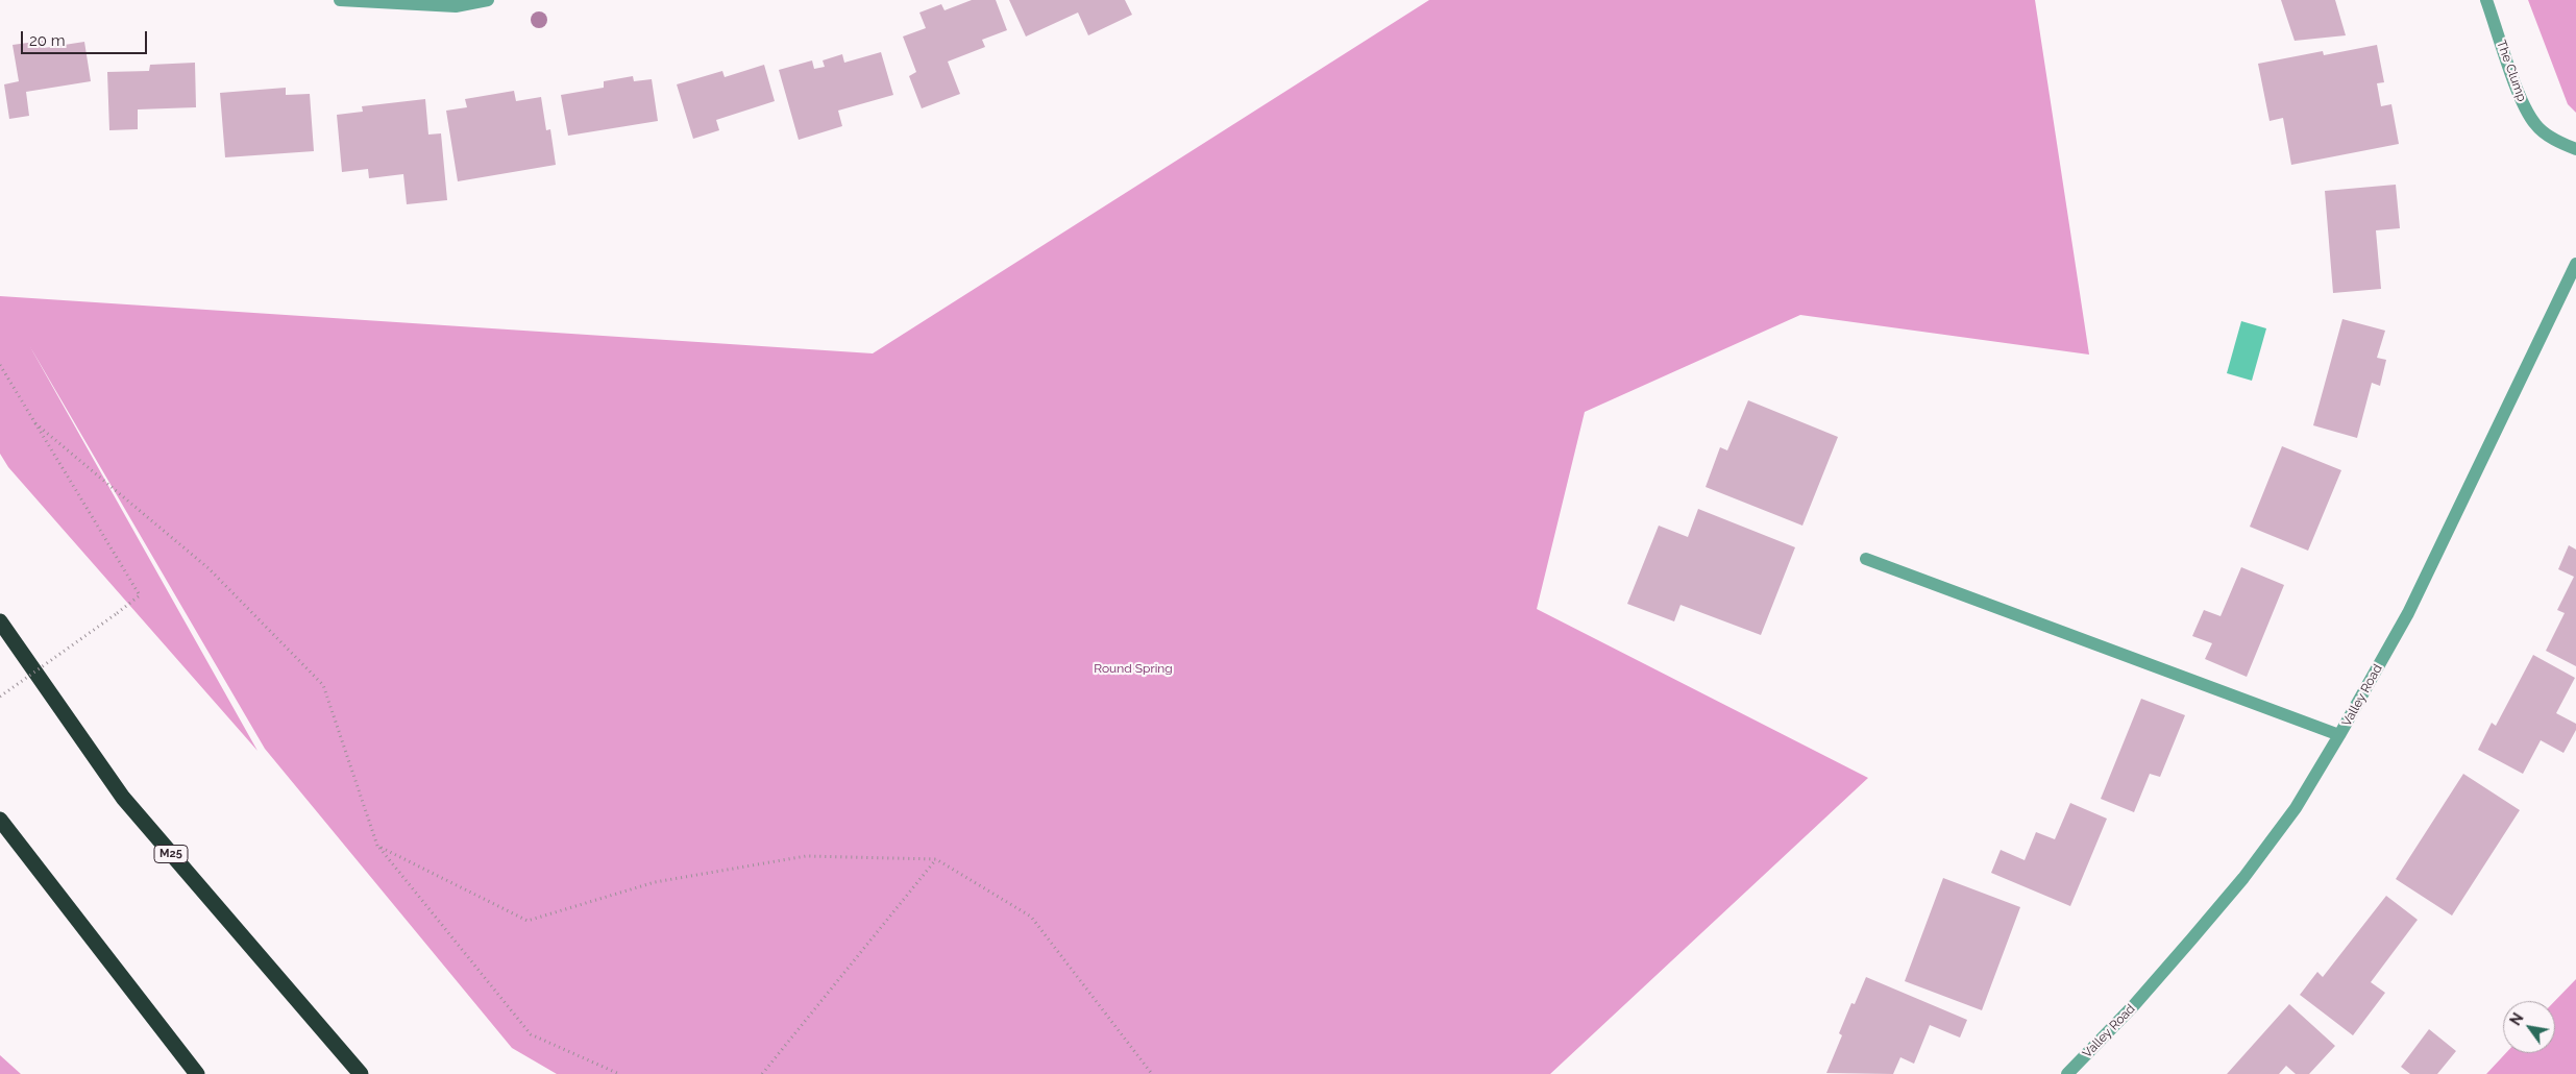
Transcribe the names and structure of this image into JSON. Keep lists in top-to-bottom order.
{
  "streets": {
    "highway": ["M25"],
    "street": ["The Clump", "Valley Road"]
  },
  "parks": ["Round Spring"],
  "scale_bar": "20 m",
  "north": "top left"
}
